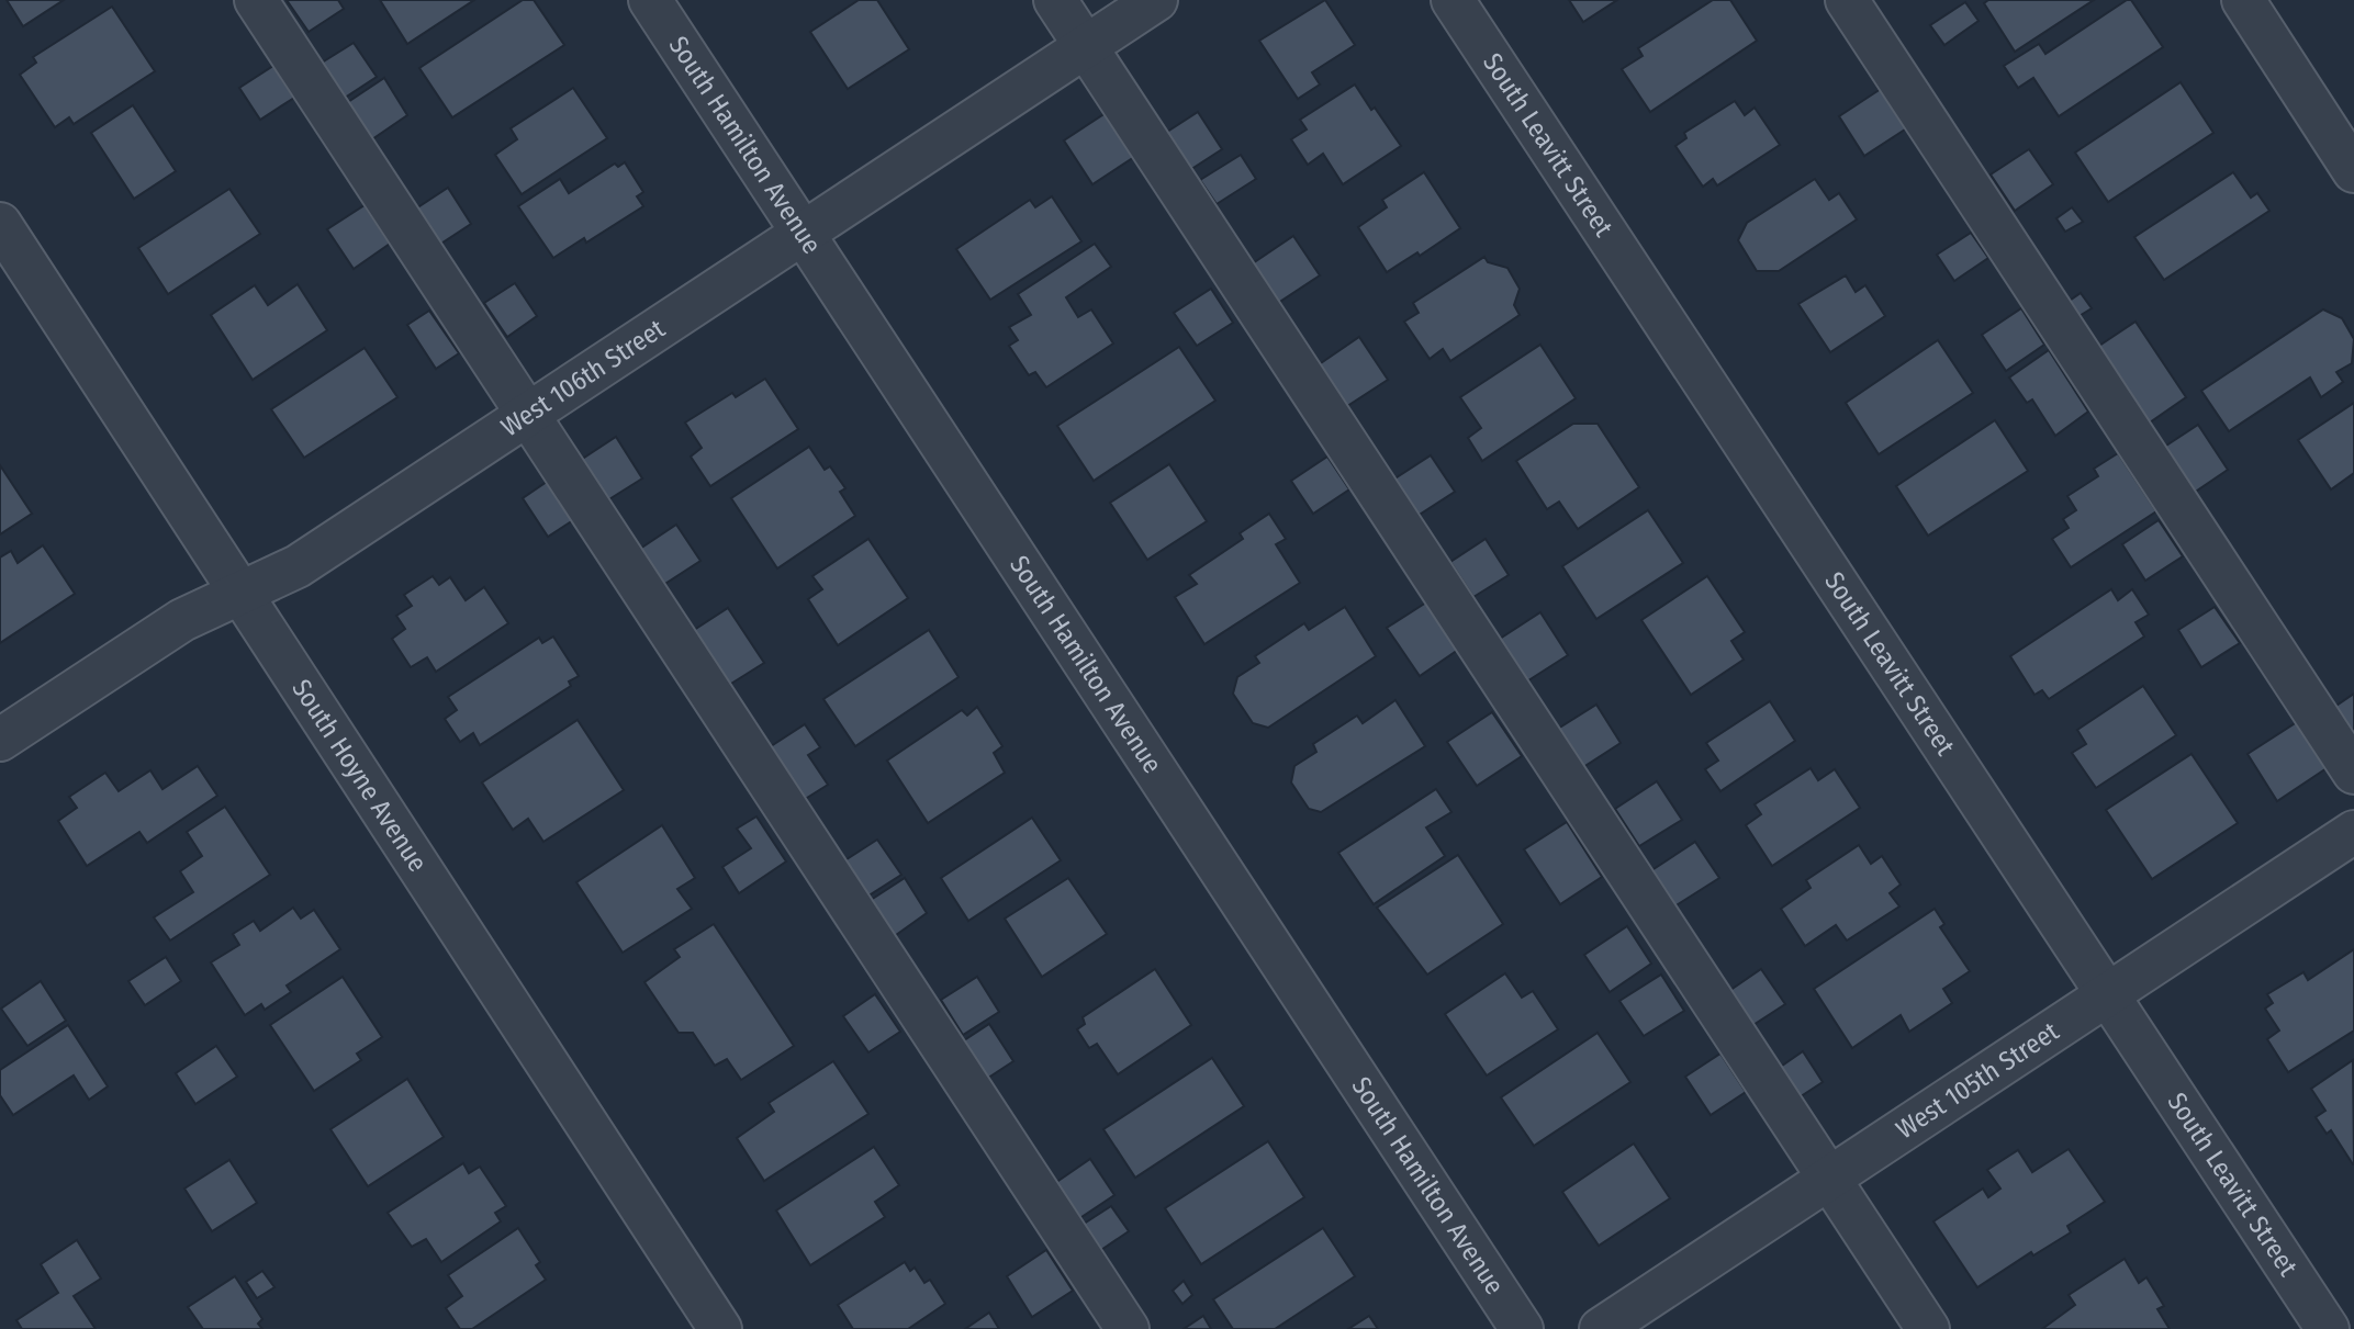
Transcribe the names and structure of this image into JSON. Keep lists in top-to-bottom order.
{
  "streets": {
    "street": [
      "South Hamilton Avenue",
      "South Leavitt Street",
      "West 106th Street",
      "South Hoyne Avenue",
      "West 105th Street"
    ]
  },
  "crossings": [
    ["South Hamilton Avenue", "West 106th Street"],
    ["South Leavitt Street", "West 105th Street"],
    ["West 106th Street", "South Hoyne Avenue"]
  ]
}
